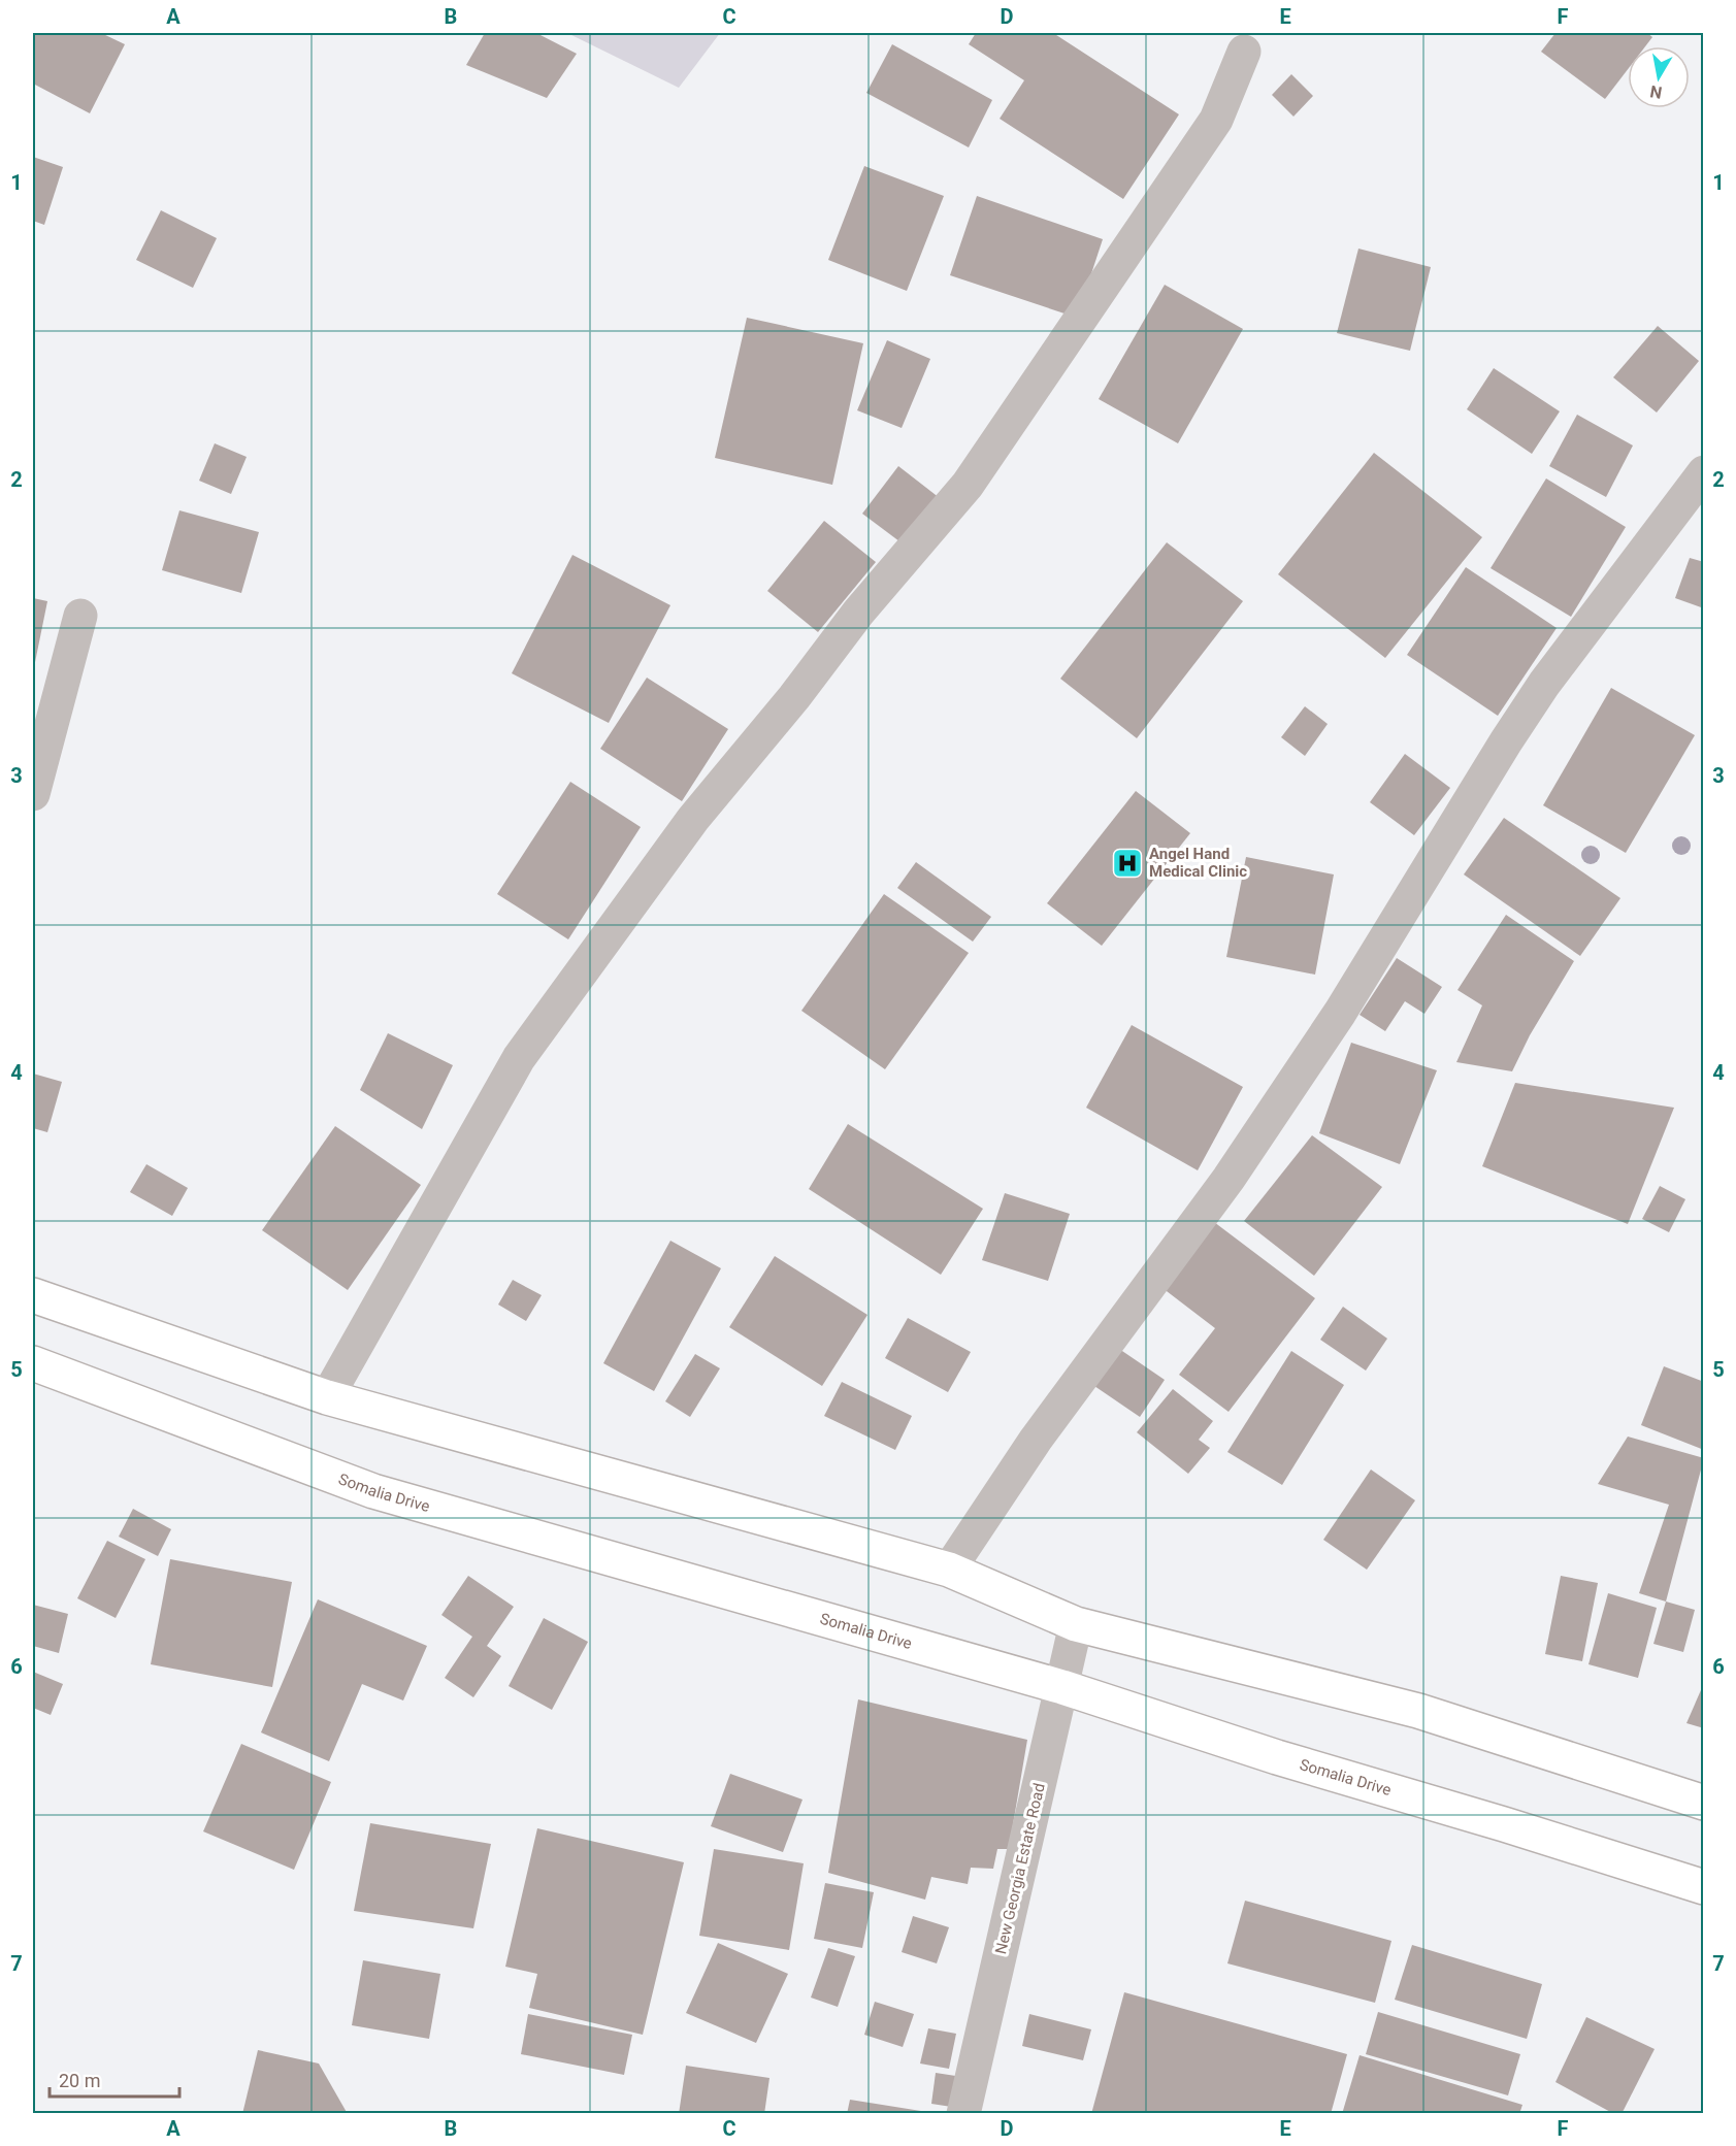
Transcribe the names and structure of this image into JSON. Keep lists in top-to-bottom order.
{
  "streets": {
    "main road": ["Somalia Drive"],
    "street": ["New Georgia Estate Road"]
  },
  "crossings": [
    ["Somalia Drive", "New Georgia Estate Road"]
  ],
  "places": {
    "hospital": ["Angel Hand Medical Clinic"]
  },
  "scale_bar": "20 m",
  "north": "bottom",
  "grid": {
    "columns": [
      "A",
      "B",
      "C",
      "D",
      "E",
      "F"
    ],
    "rows": [
      "1",
      "2",
      "3",
      "4",
      "5",
      "6",
      "7"
    ]
  }
}
